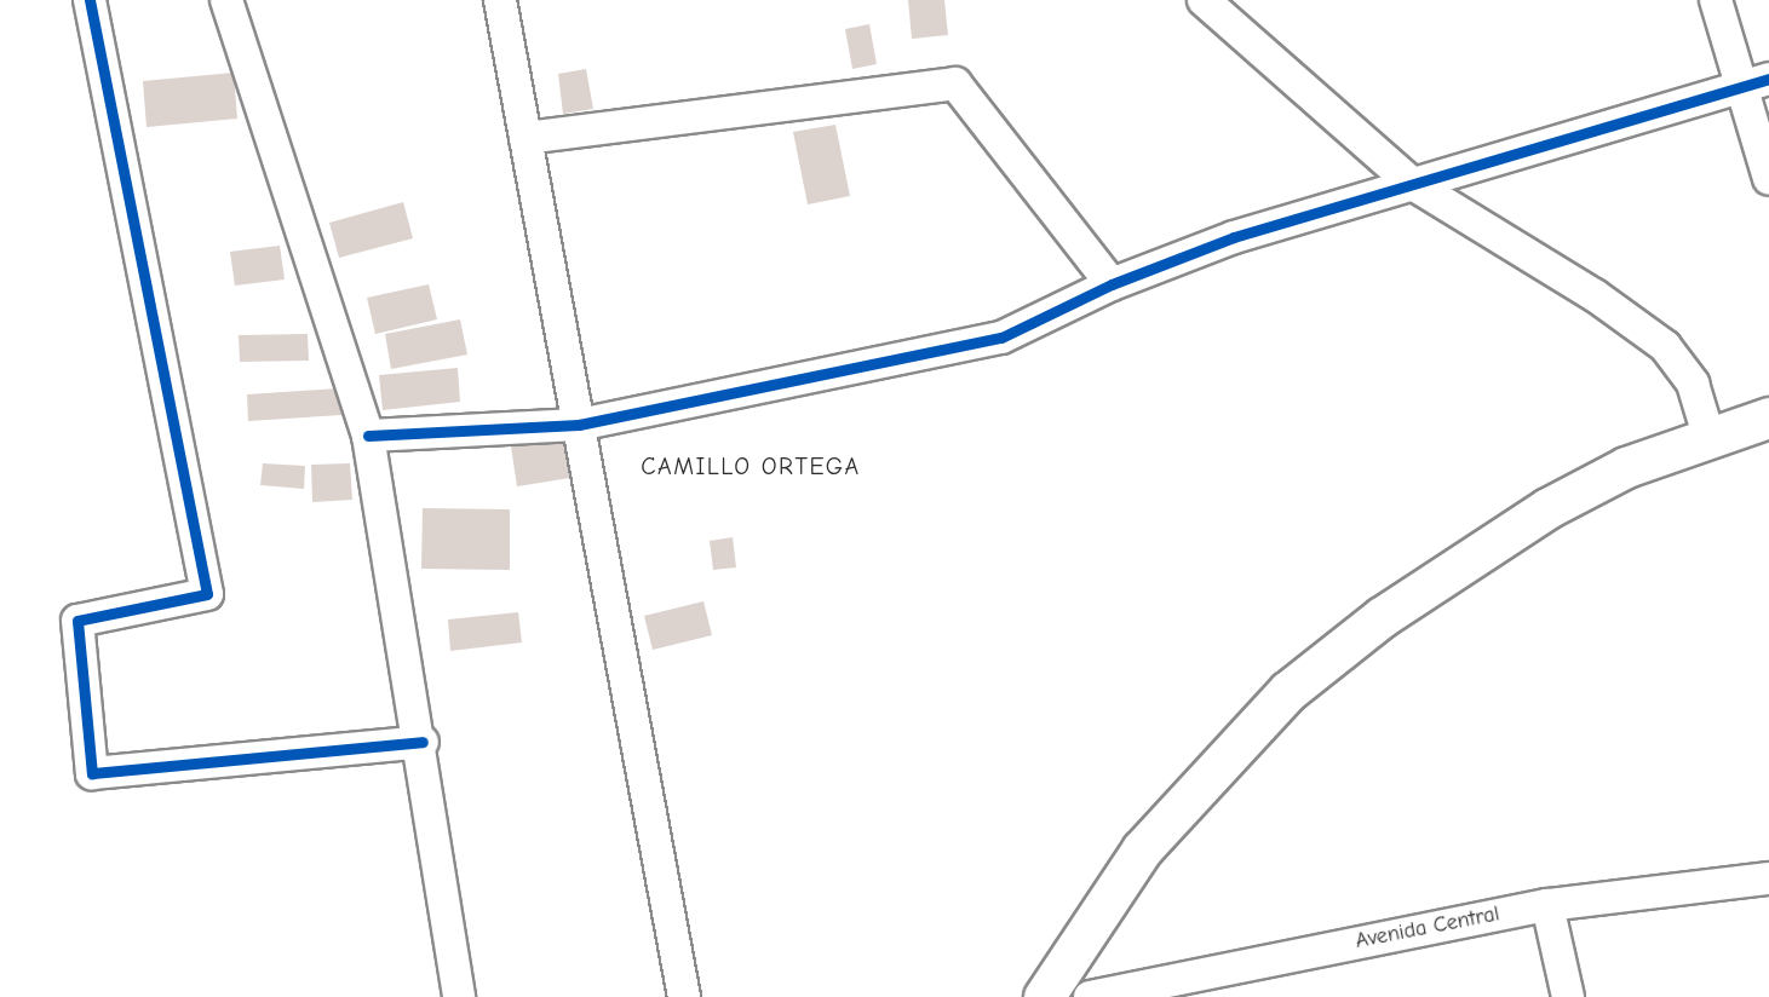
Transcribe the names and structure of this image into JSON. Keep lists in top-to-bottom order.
{
  "streets": {
    "street": ["Avenida Central"]
  },
  "districts": ["CAMILLO ORTEGA"]
}
